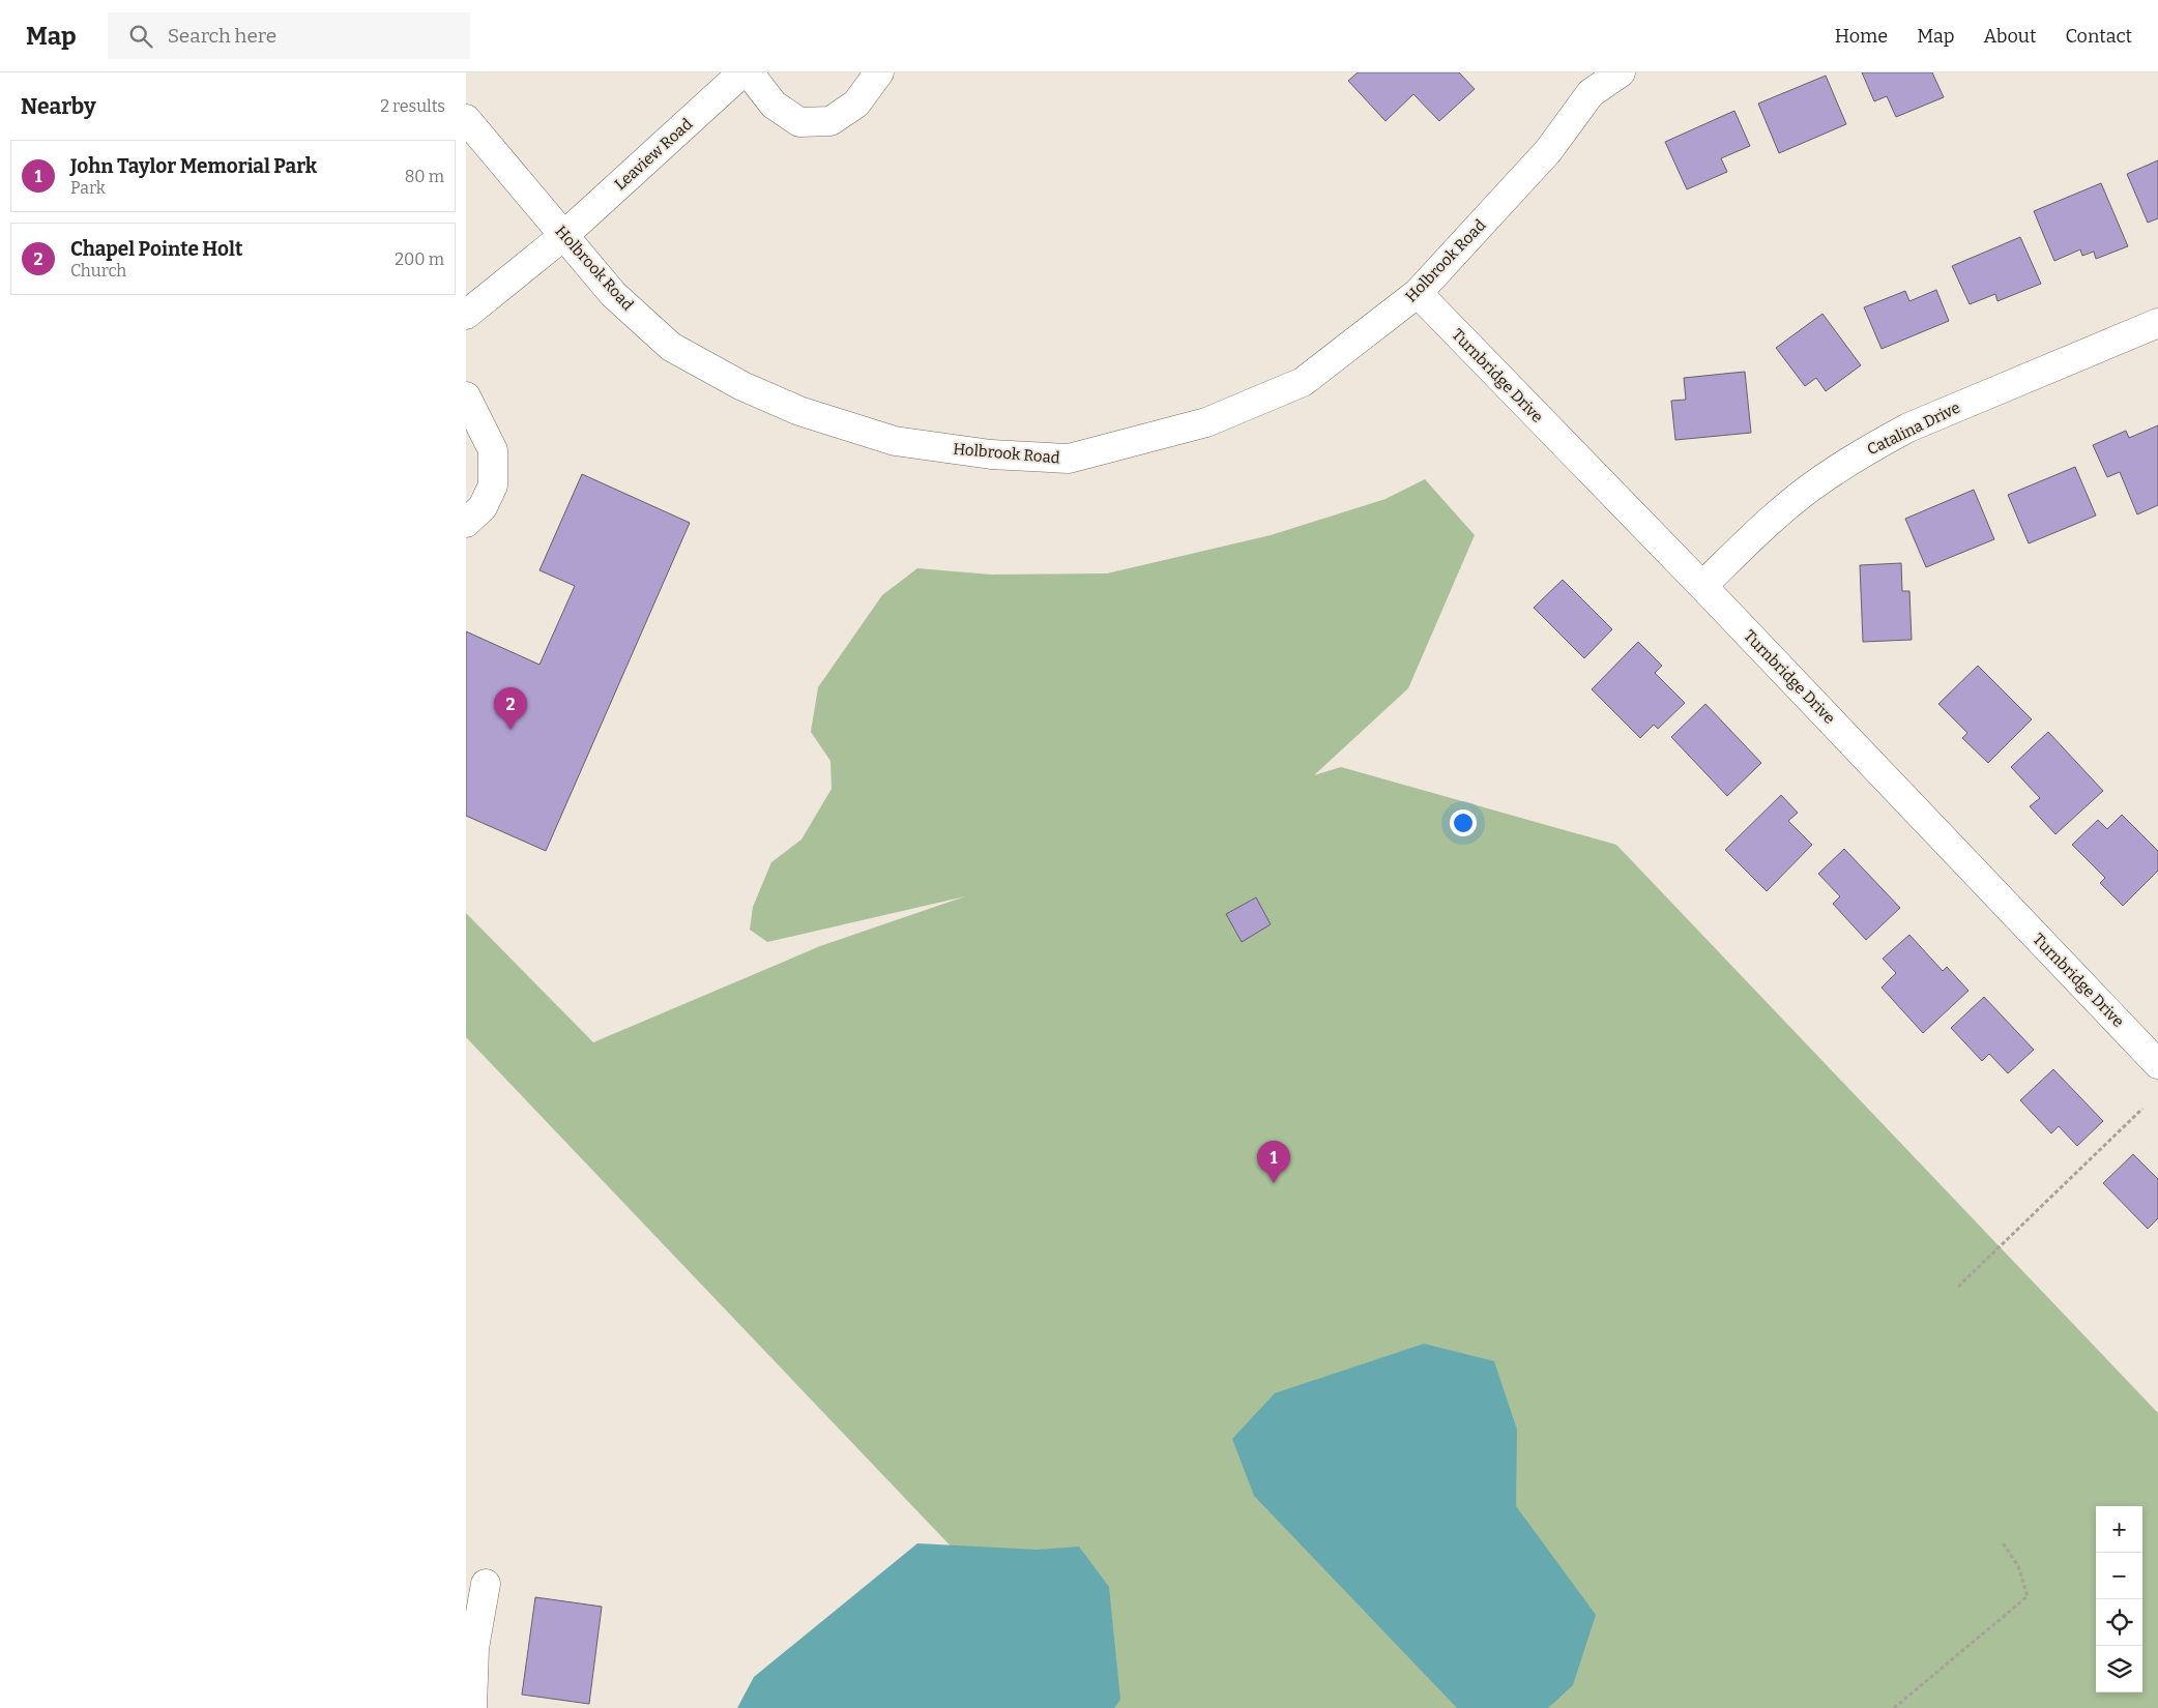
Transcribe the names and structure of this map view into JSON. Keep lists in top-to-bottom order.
{
  "streets": {
    "street": [
      "Leaview Road",
      "Holbrook Road",
      "Turnbridge Drive",
      "Catalina Drive"
    ]
  },
  "crossings": [
    ["Leaview Road", "Holbrook Road"],
    ["Holbrook Road", "Turnbridge Drive"],
    ["Turnbridge Drive", "Catalina Drive"]
  ],
  "page": {
    "header": "Map",
    "search": "Search here",
    "nav": [
      "Home",
      "Map",
      "About",
      "Contact"
    ],
    "heading": ["Nearby", "2 results"],
    "list": [
      {
        "mark": "1",
        "name": "John Taylor Memorial Park",
        "note": "Park",
        "value": "80 m"
      },
      {
        "mark": "2",
        "name": "Chapel Pointe Holt",
        "note": "Church",
        "value": "200 m"
      }
    ],
    "pins": ["2", "1"],
    "map_buttons": ["+", "−"]
  }
}
